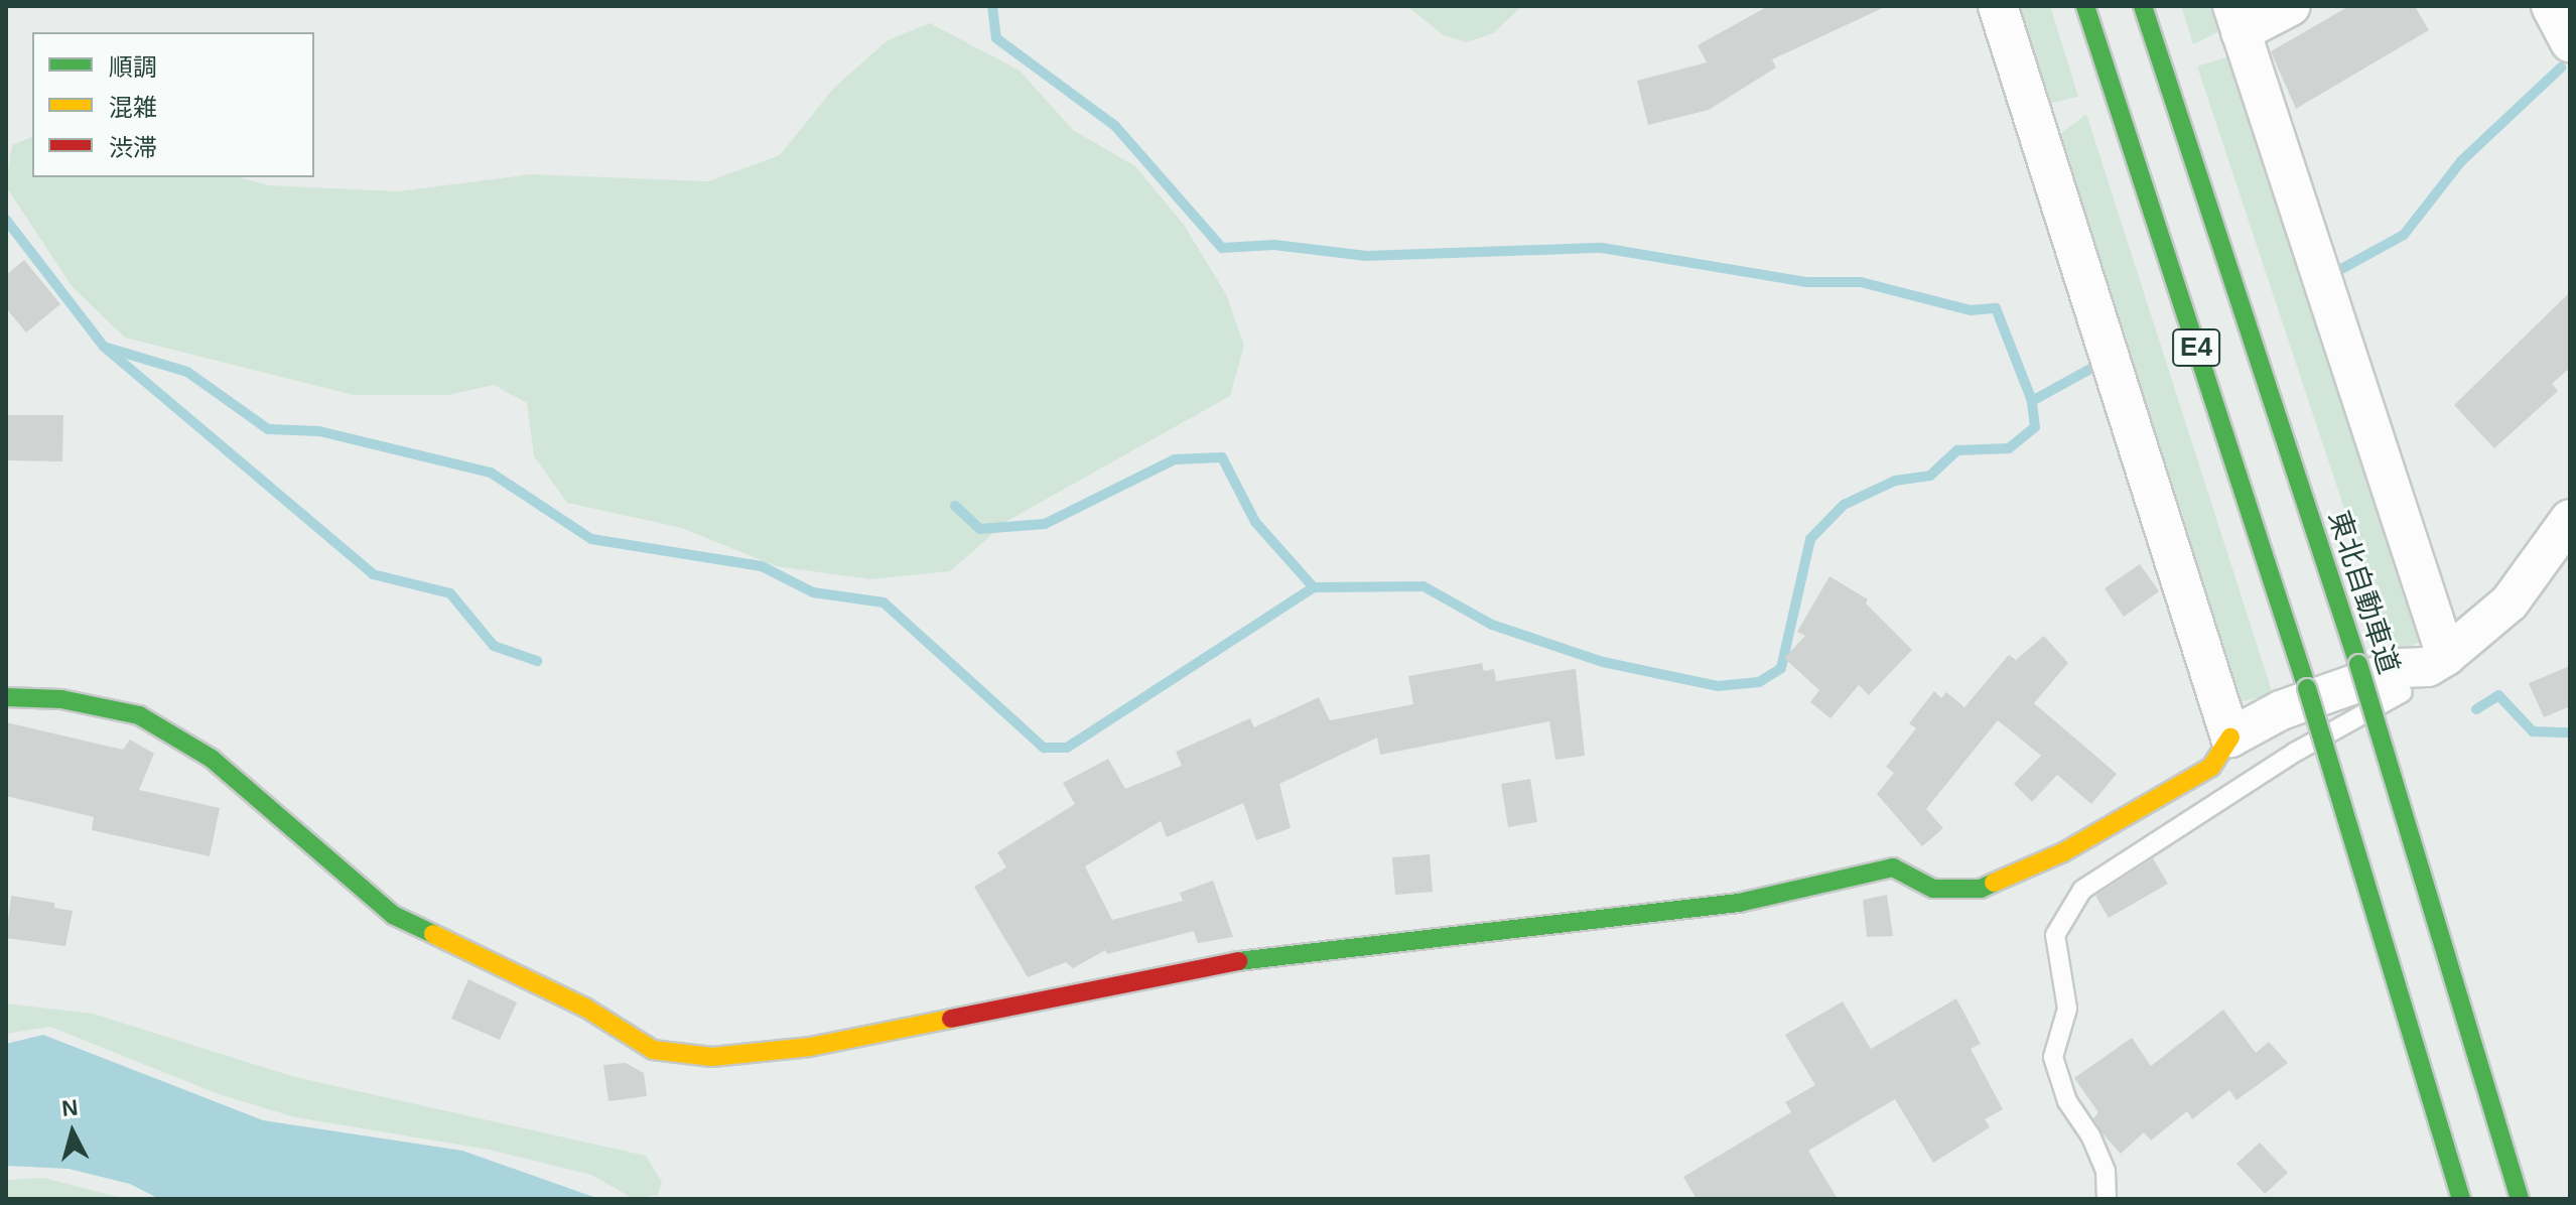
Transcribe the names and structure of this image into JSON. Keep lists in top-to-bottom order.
{
  "streets": {
    "main road": ["E4", "東北自動車道"]
  },
  "legend": ["順調", "混雑", "渋滞"],
  "north": "top"
}
